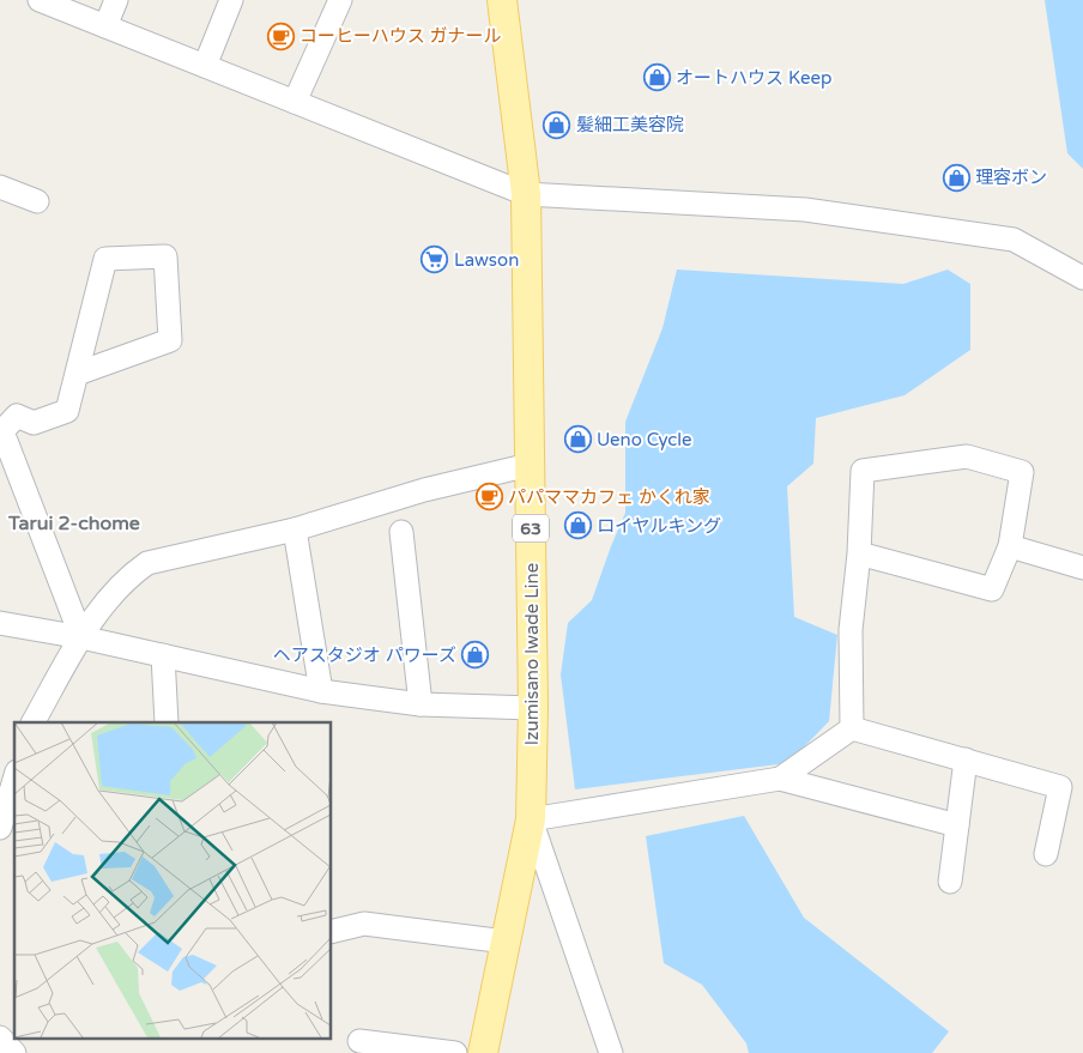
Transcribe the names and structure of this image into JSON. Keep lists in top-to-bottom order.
{
  "streets": {
    "main road": ["63", "Izumisano Iwade Line"]
  },
  "districts": ["Tarui 2-chome"],
  "places": {
    "cafe": ["コーヒーハウス ガナール", "パパママカフェ かくれ家"],
    "shop": [
      "オートハウス Keep",
      "髪細工美容院",
      "理容ボン",
      "Ueno Cycle",
      "ロイヤルキング",
      "ヘアスタジオ パワーズ"
    ],
    "supermarket": ["Lawson"]
  }
}
